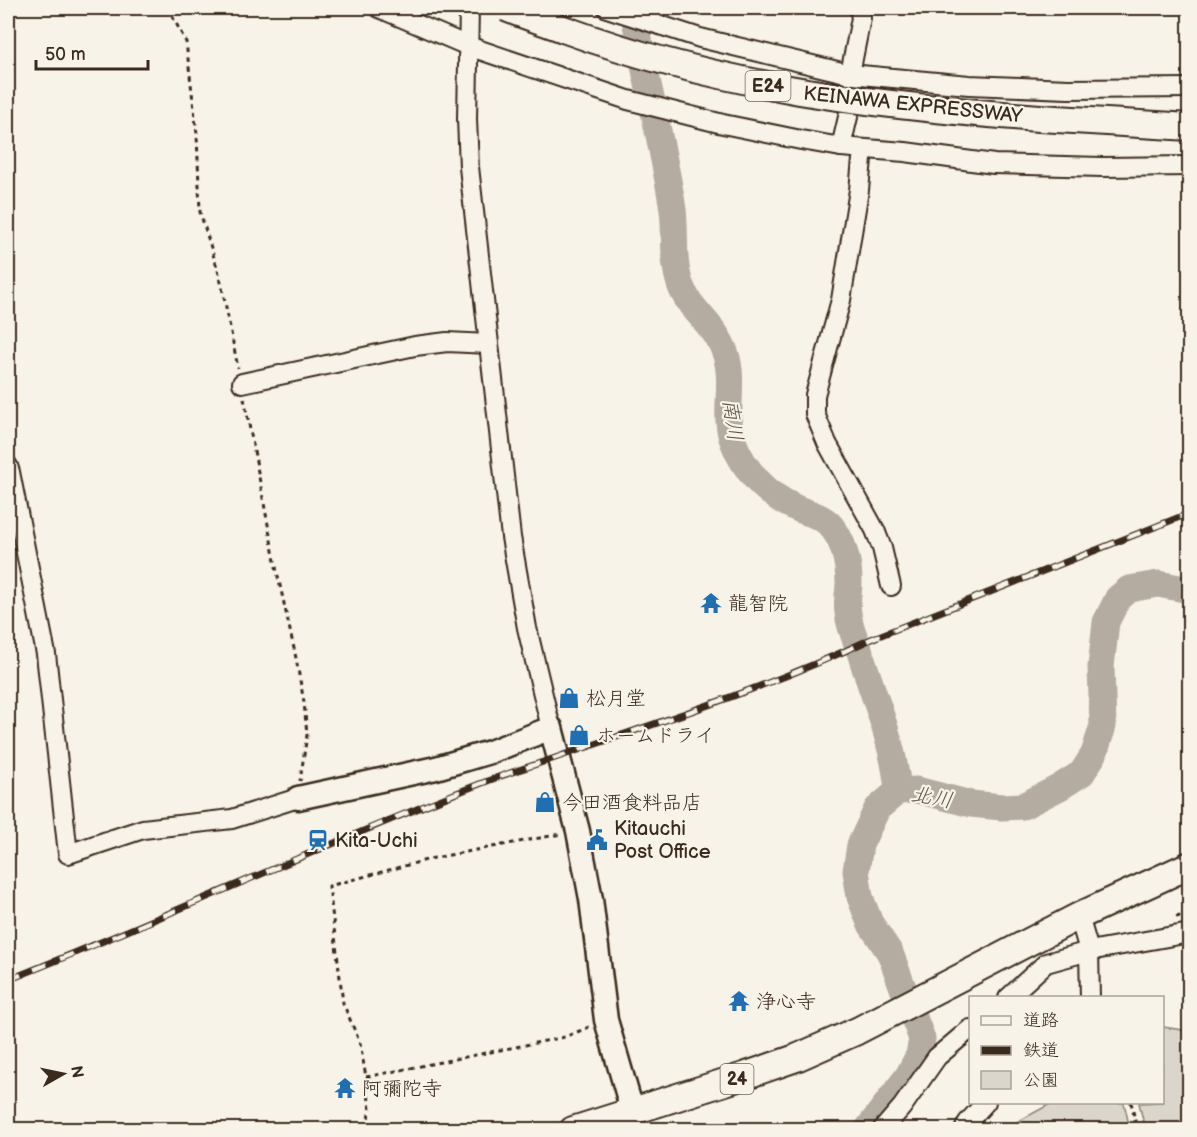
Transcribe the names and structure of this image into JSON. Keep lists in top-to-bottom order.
{
  "streets": {
    "highway": ["E24", "KEINAWA EXPRESSWAY", "24"]
  },
  "water": ["南川", "北川"],
  "places": {
    "temple": ["龍智院", "浄心寺", "阿彌陀寺"],
    "shop": ["松月堂", "ホームドライ", "今田酒食料品店"],
    "station": ["Kita-Uchi"],
    "public building": ["Kitauchi Post Office"]
  },
  "legend": ["道路", "鉄道", "公園"],
  "scale_bar": "50 m",
  "north": "right"
}
